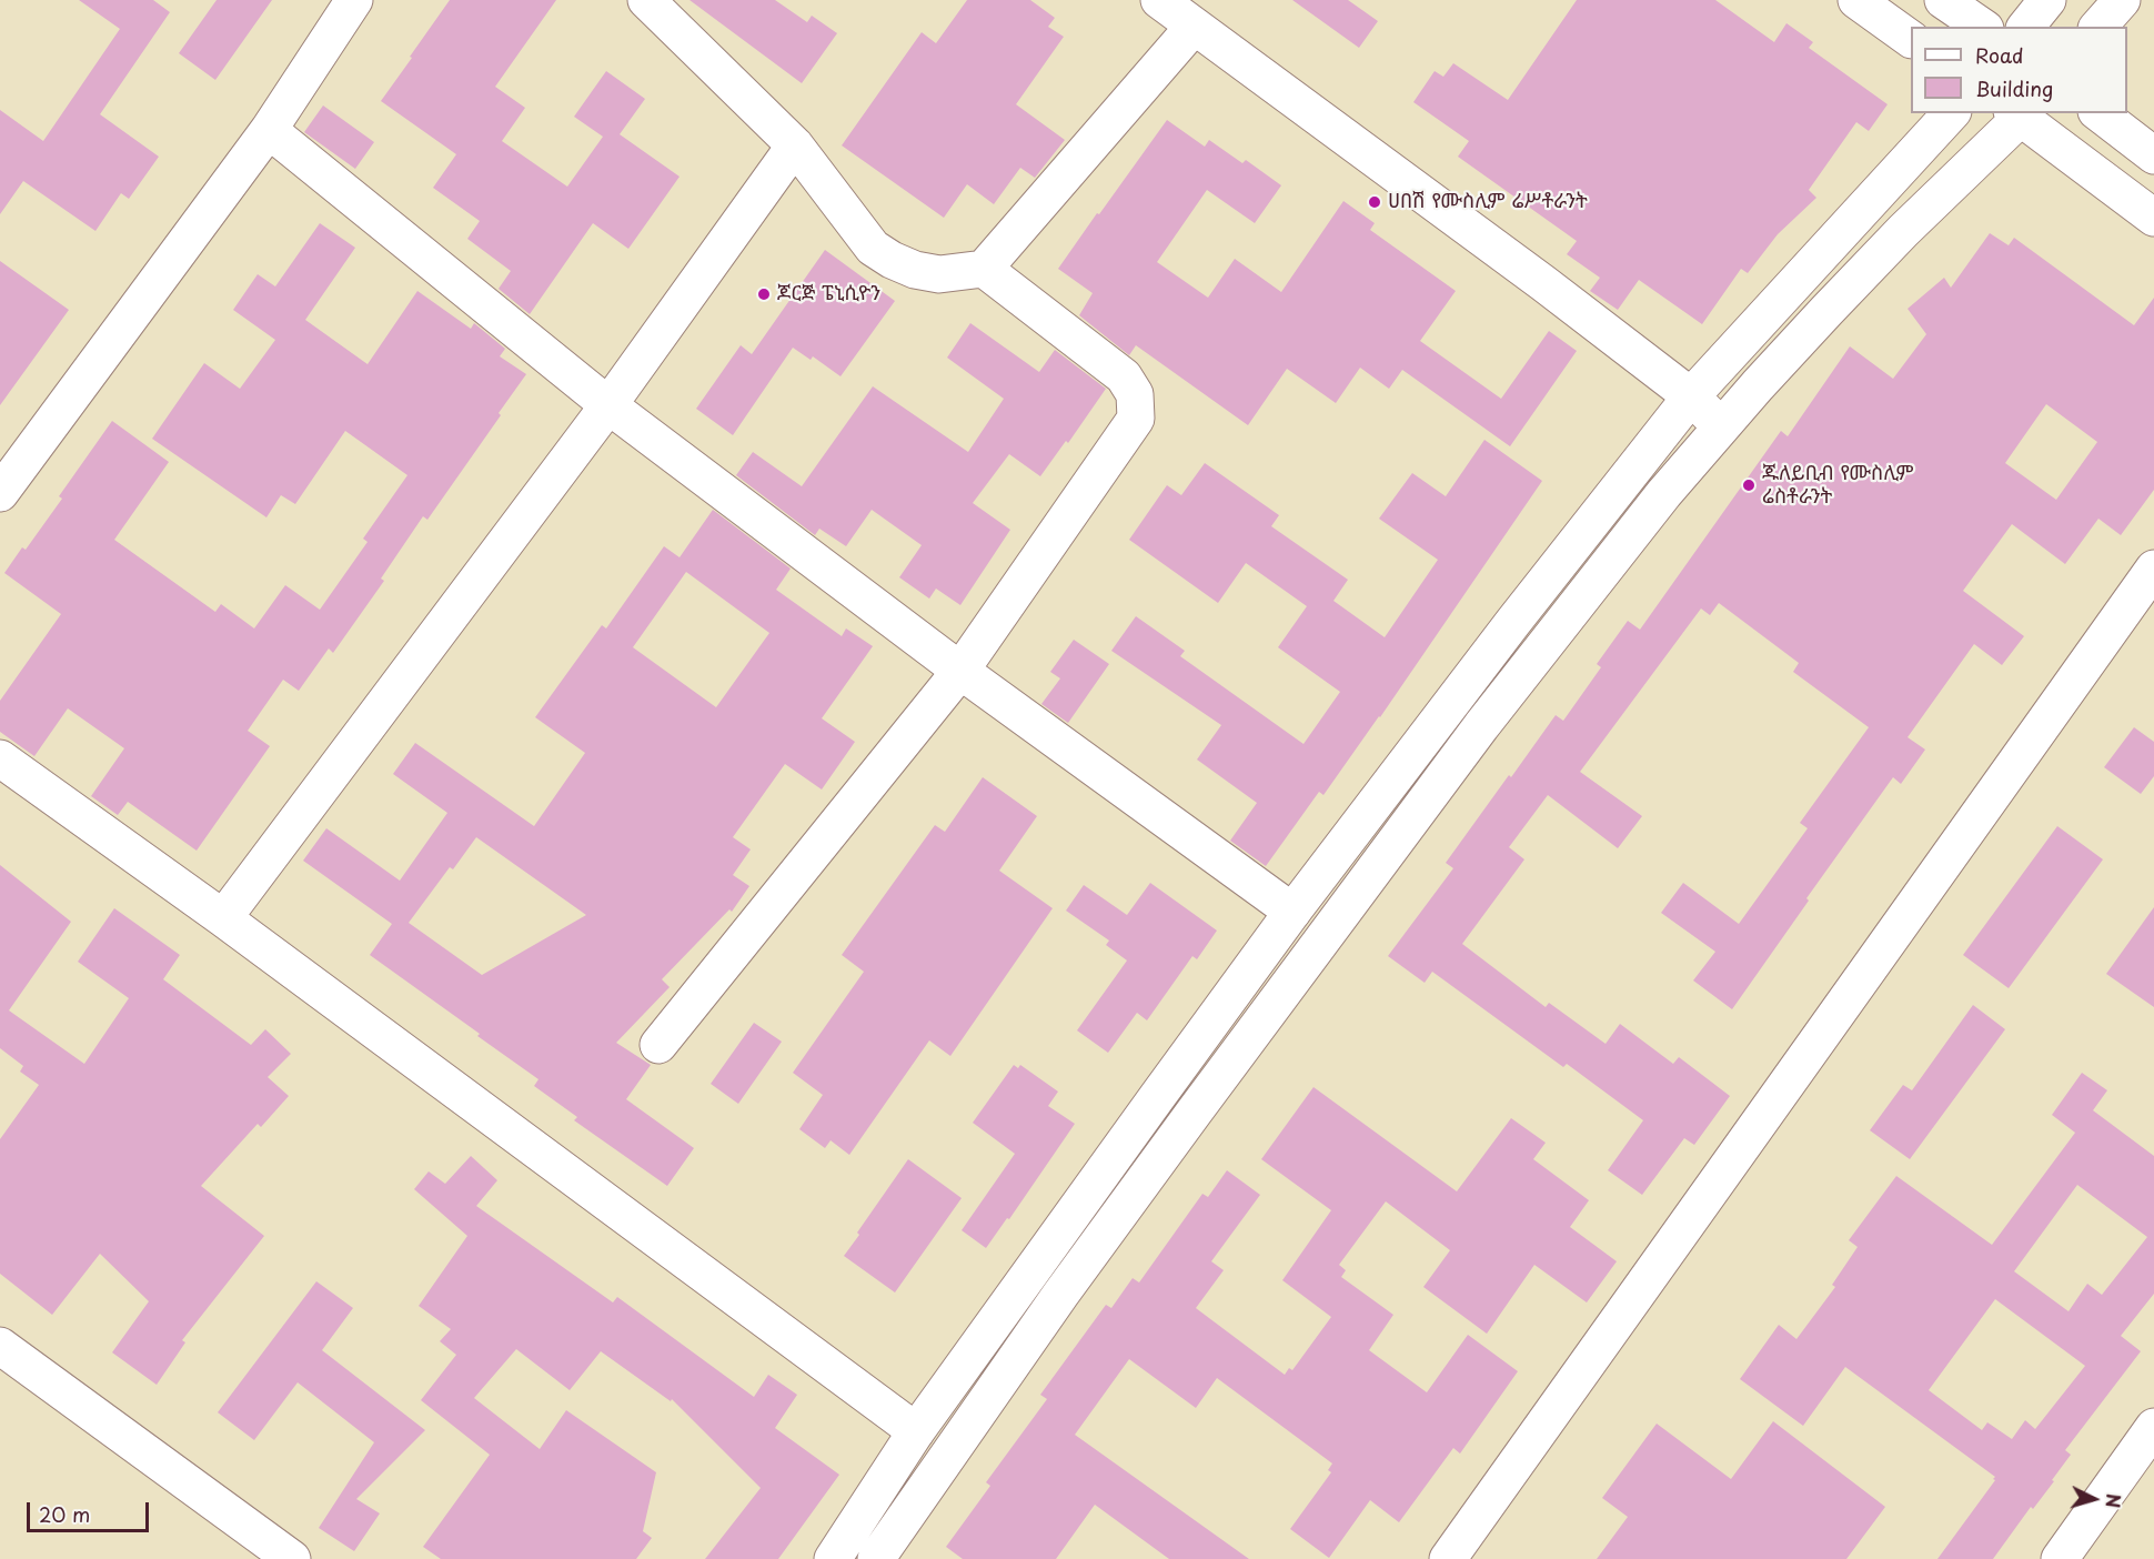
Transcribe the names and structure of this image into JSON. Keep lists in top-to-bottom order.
{
  "places": ["ሀበሽ የሙስሊም ሬሥቶራንት", "ጆርጅ ፔኒሲዮን", "ጁለይቢብ የሙስሊም ሬስቶራንት"],
  "legend": ["Road", "Building"],
  "scale_bar": "20 m",
  "north": "right"
}
